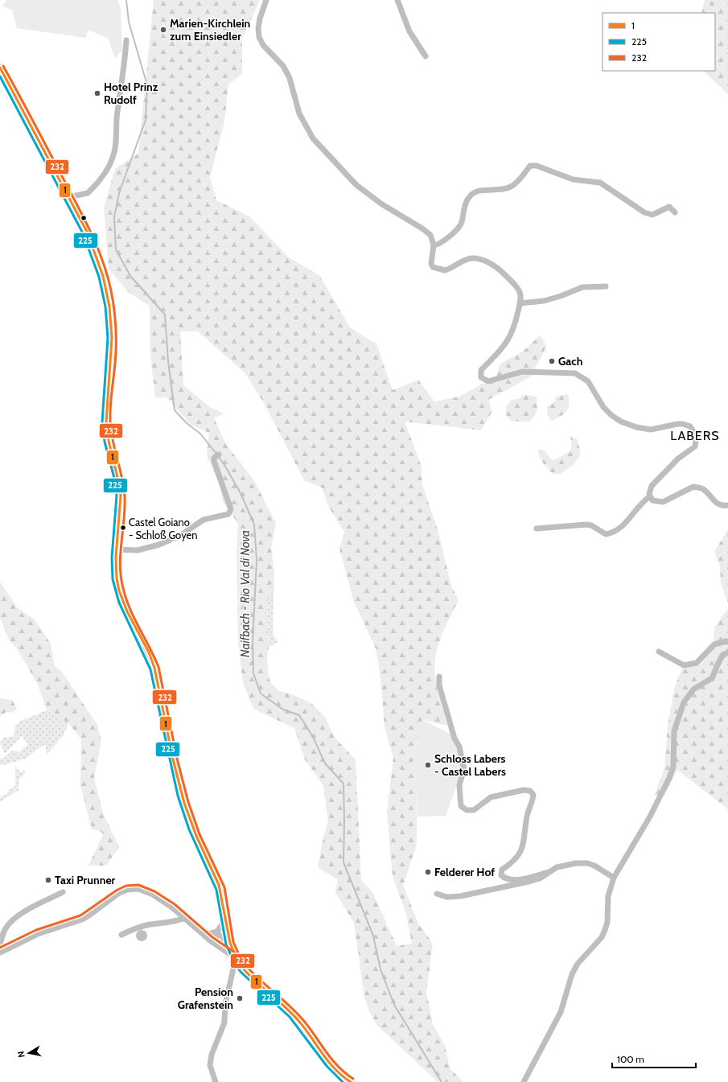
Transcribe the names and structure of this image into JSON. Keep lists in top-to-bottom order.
{
  "districts": ["LABERS"],
  "water": ["Naifbach - Rio Val di Nova"],
  "places": [
    "Marien-Kirchlein zum Einsiedler",
    "Hotel Prinz Rudolf",
    "Gach",
    "Castel Goiano - Schloß Goyen",
    "Schloss Labers - Castel Labers",
    "Felderer Hof",
    "Taxi Prunner",
    "Pension Grafenstein"
  ],
  "lines": ["transit line 232", "transit line 1", "transit line 225"],
  "legend": ["1", "225", "232"],
  "scale_bar": "100 m",
  "north": "left"
}
